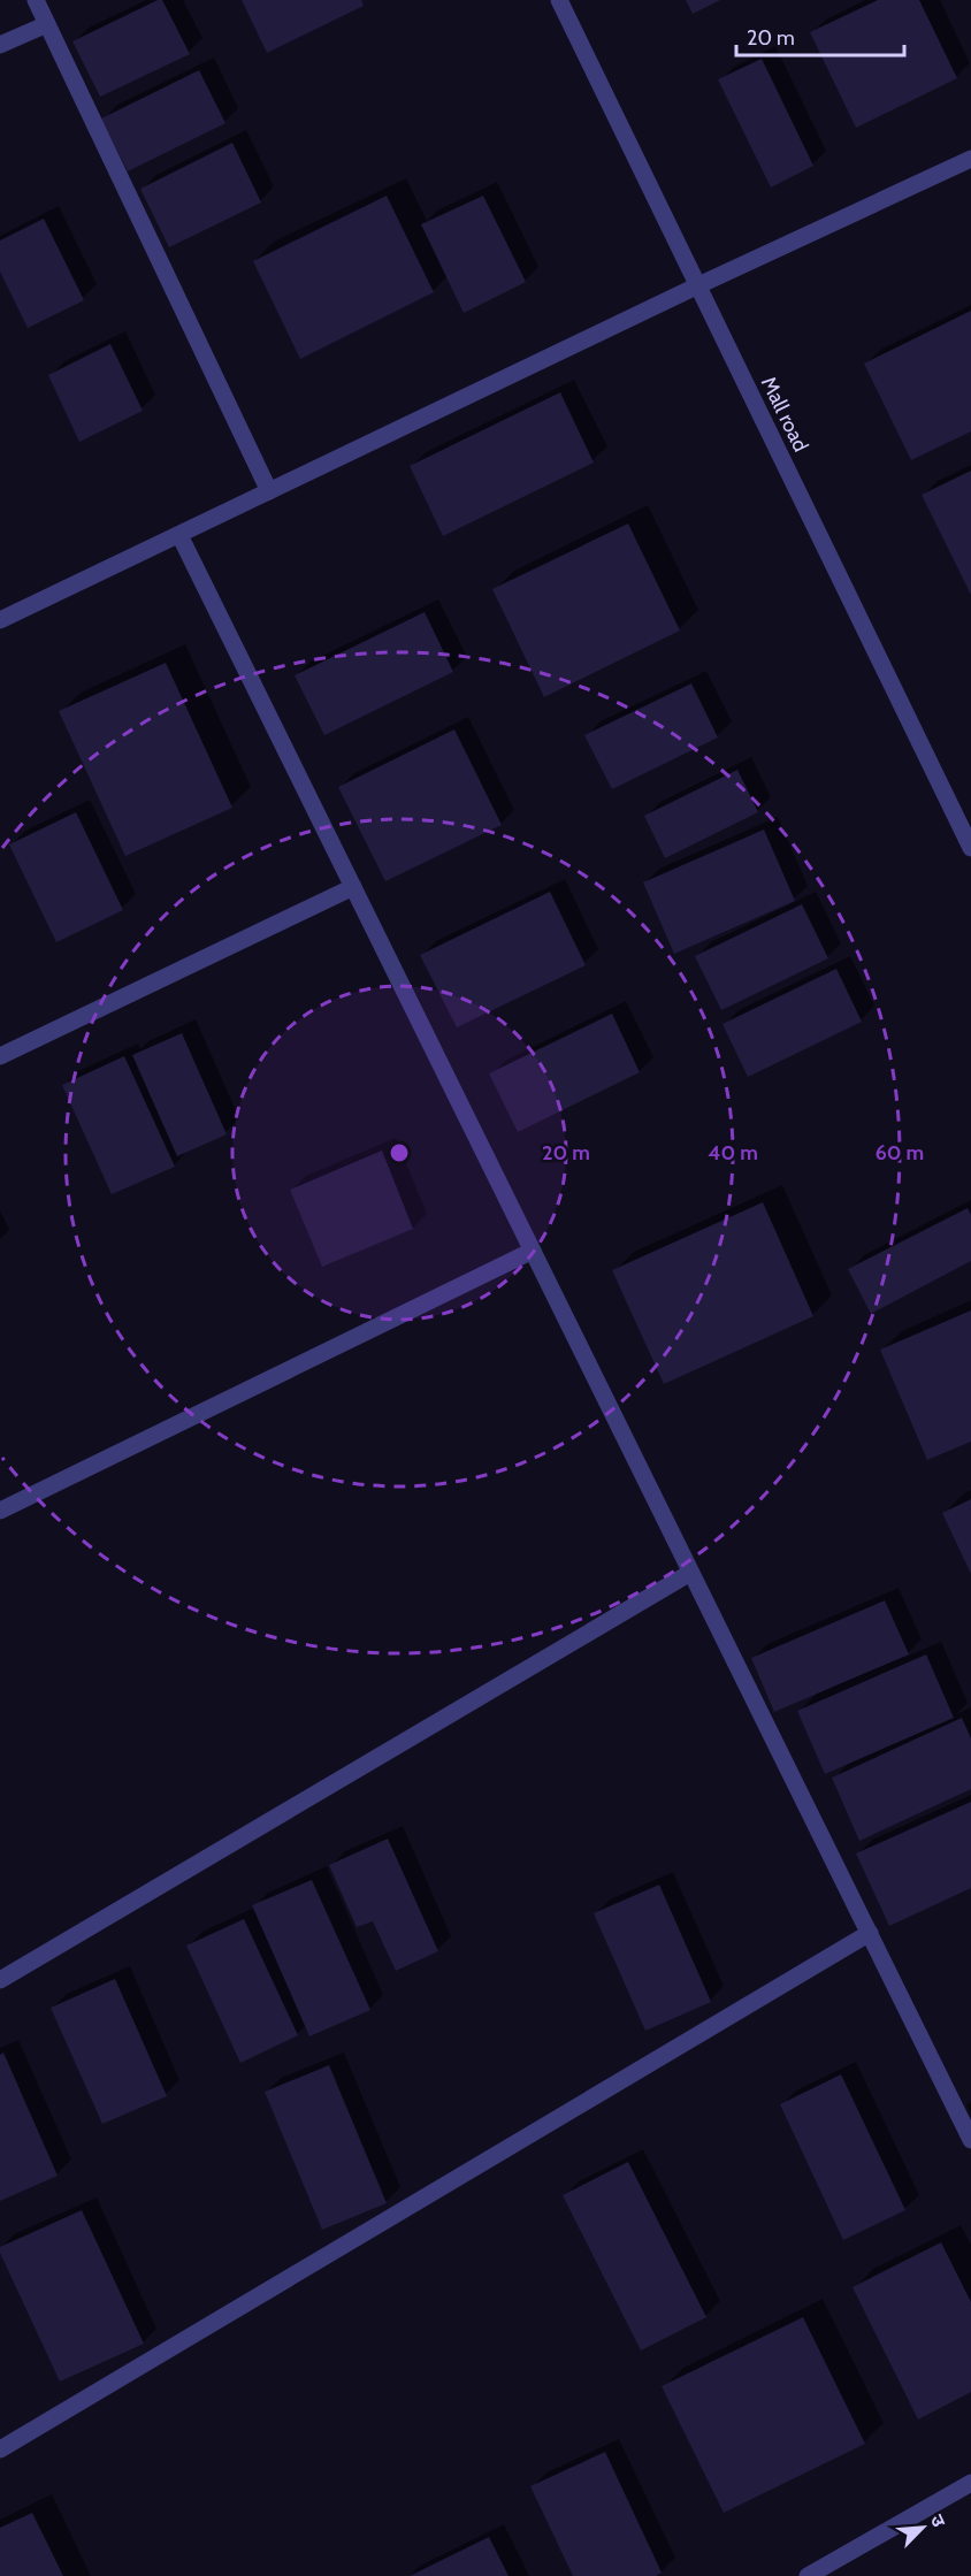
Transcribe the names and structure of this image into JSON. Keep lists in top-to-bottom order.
{
  "streets": {
    "street": ["Mall road"]
  },
  "scale_bar": "20 m",
  "north": "top right",
  "rings": ["20 m", "40 m", "60 m"]
}
